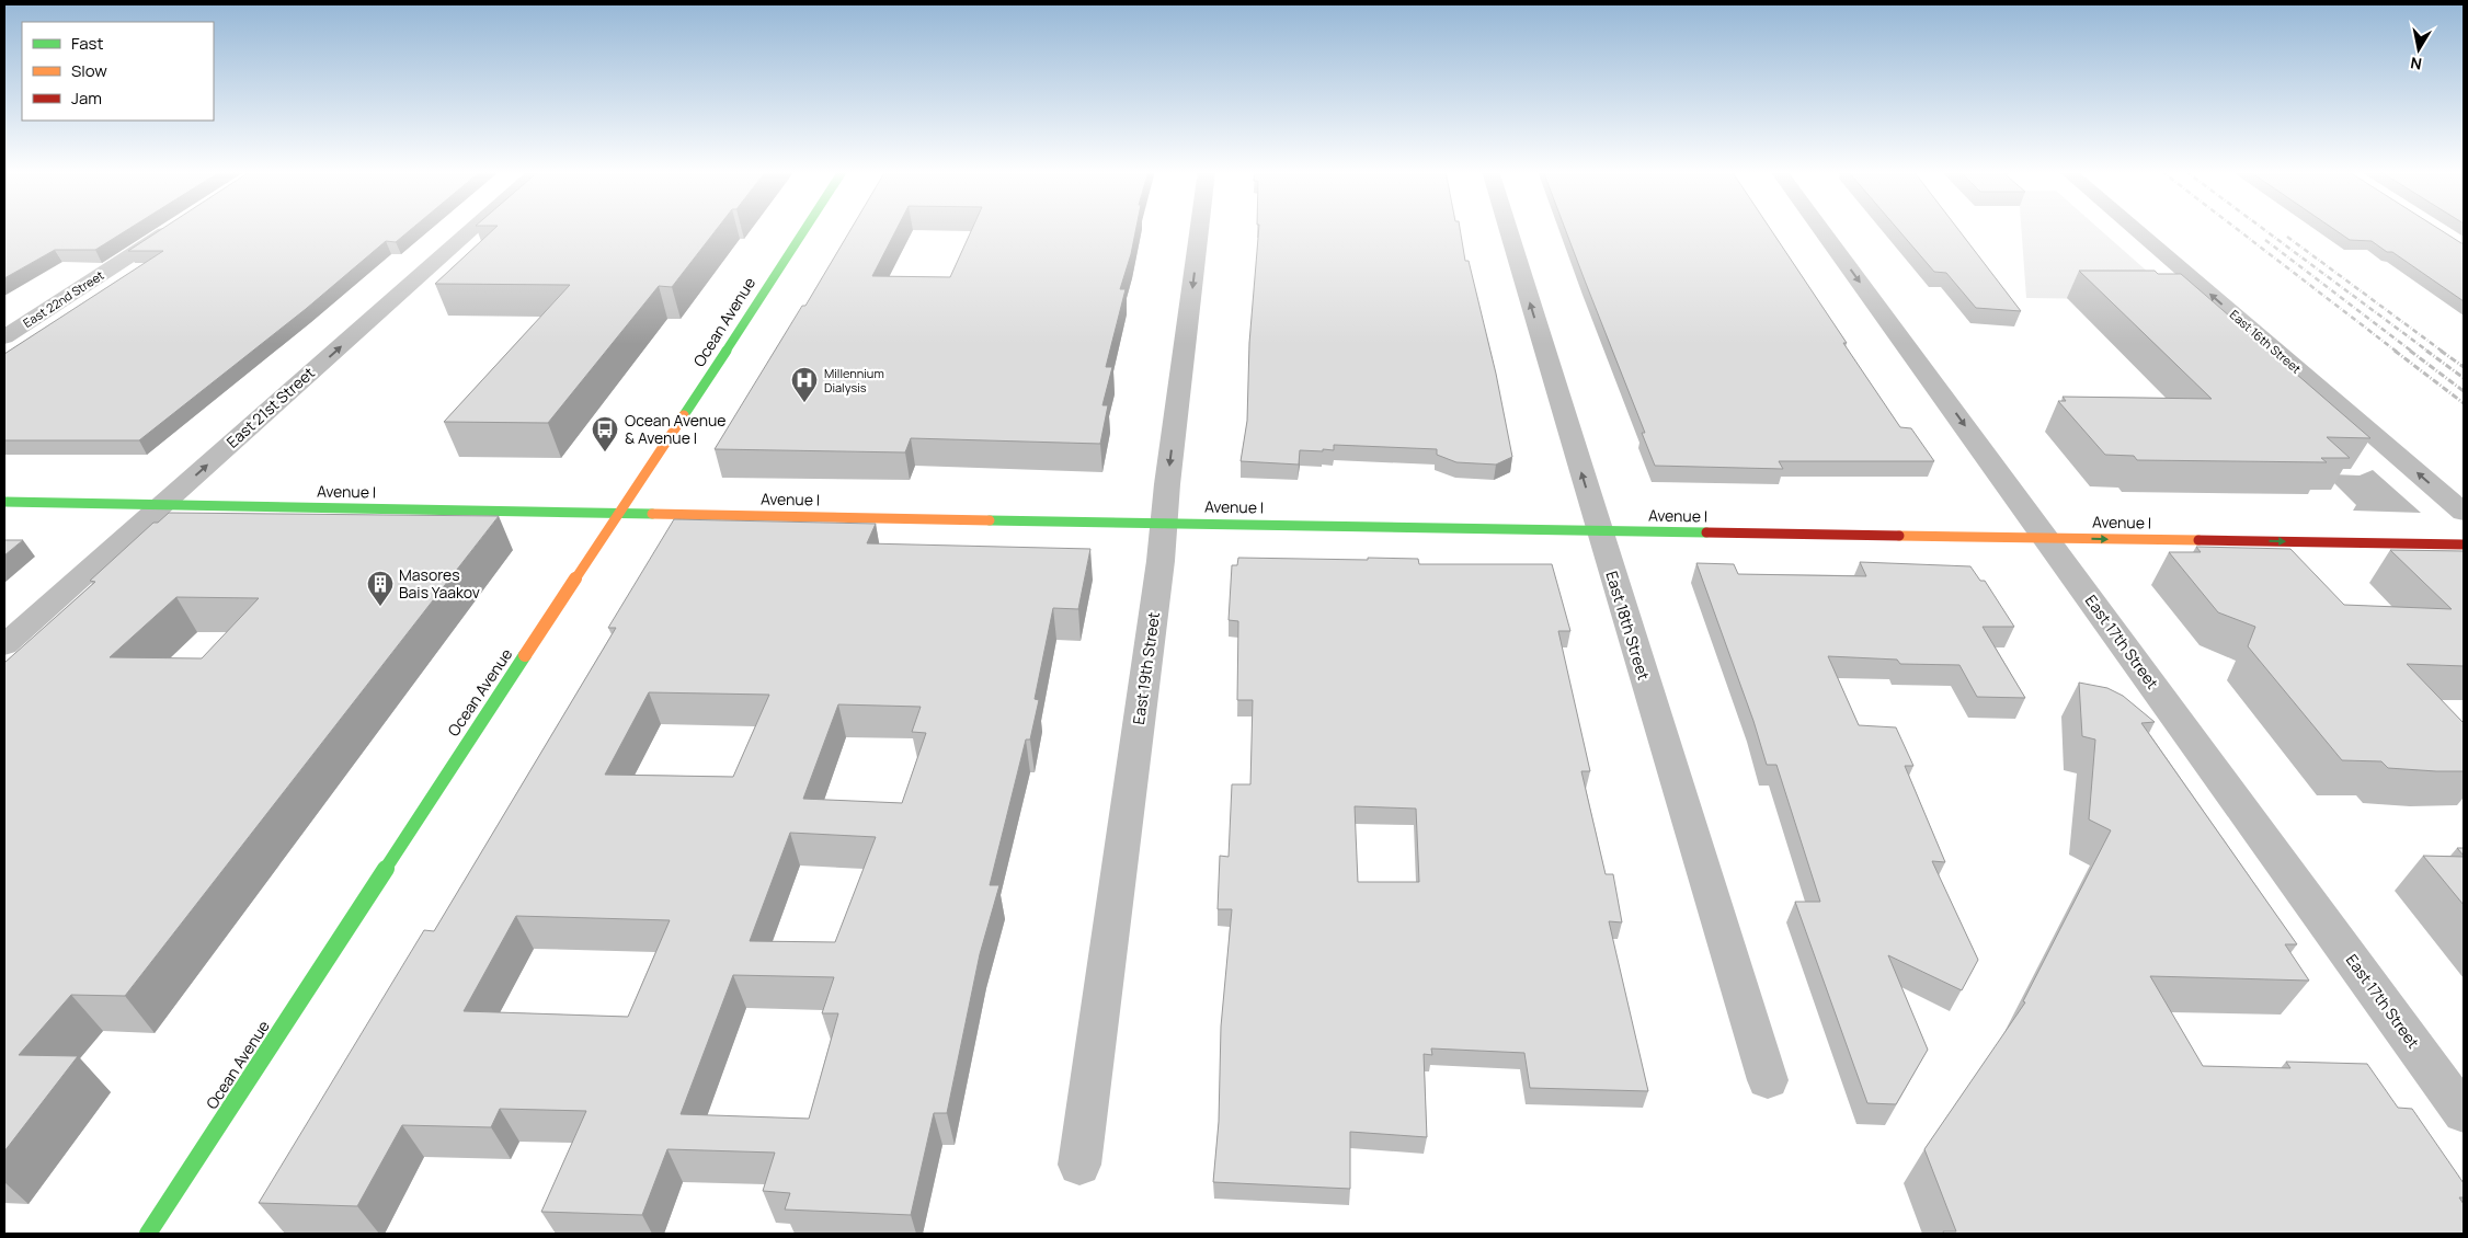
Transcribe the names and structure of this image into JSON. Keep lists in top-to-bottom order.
{
  "streets": {
    "street": [
      "East 22nd Street",
      "Ocean Avenue",
      "East 16th Street",
      "East 21st Street",
      "Avenue I",
      "East 18th Street",
      "East 17th Street",
      "East 19th Street"
    ]
  },
  "crossings": [
    ["Ocean Avenue", "Avenue I"],
    ["East 21st Street", "Avenue I"],
    ["Avenue I", "East 18th Street"],
    ["Avenue I", "East 17th Street"],
    ["Avenue I", "East 19th Street"]
  ],
  "one_way": ["East 16th Street", "East 21st Street", "East 18th Street"],
  "places": {
    "hospital": ["Millennium Dialysis"],
    "bus stop": ["Ocean Avenue & Avenue I"],
    "building": ["Masores Bais Yaakov"]
  },
  "legend": ["Fast", "Slow", "Jam"],
  "north": "bottom"
}
